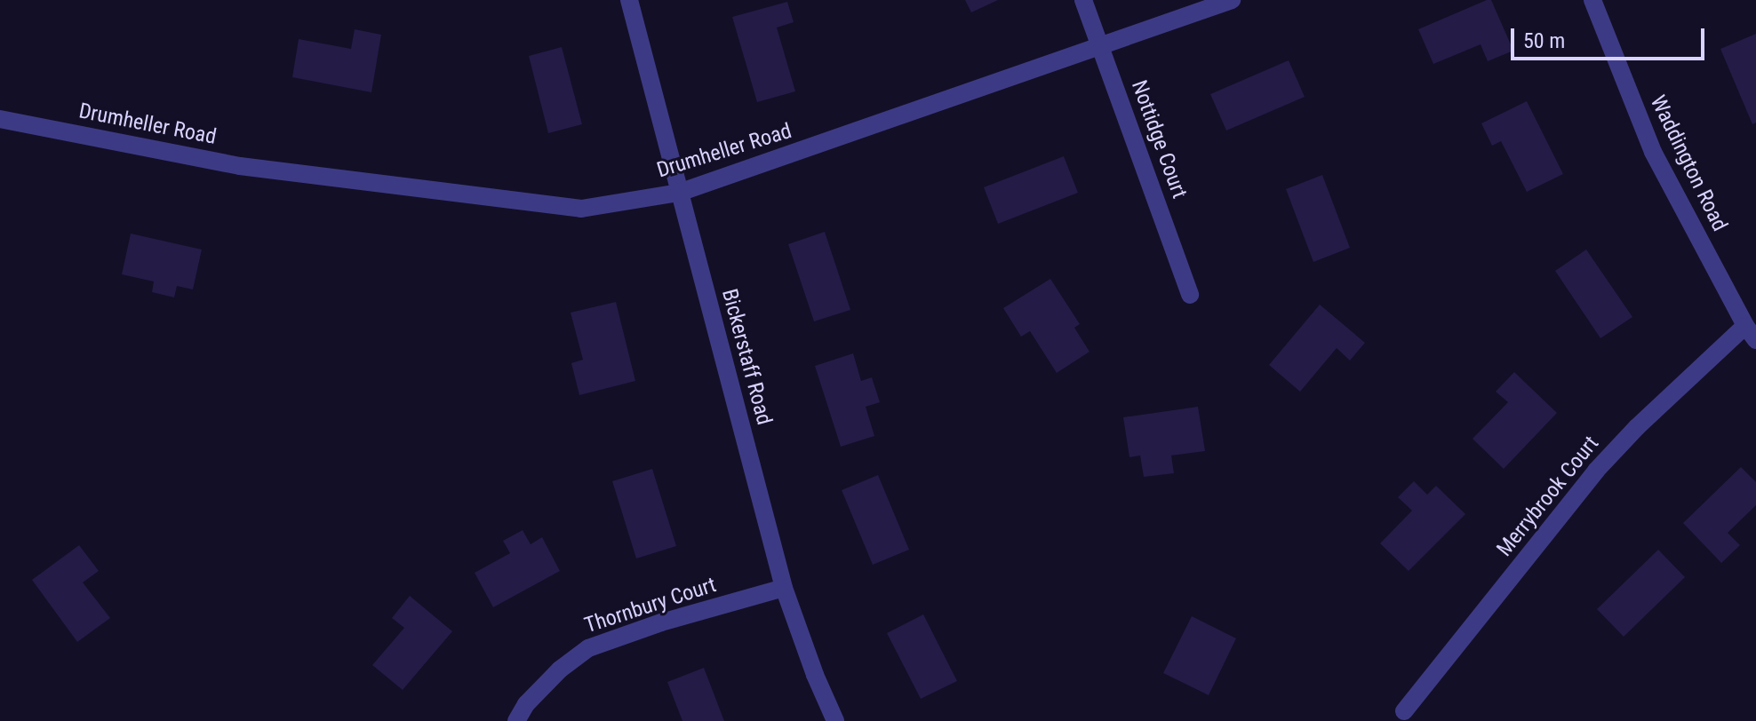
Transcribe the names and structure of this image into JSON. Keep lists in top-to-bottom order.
{
  "streets": {
    "street": [
      "Drumheller Road",
      "Nottidge Court",
      "Waddington Road",
      "Bickerstaff Road",
      "Merrybrook Court",
      "Thornbury Court"
    ]
  },
  "crossings": [
    ["Drumheller Road", "Nottidge Court"],
    ["Drumheller Road", "Bickerstaff Road"],
    ["Waddington Road", "Merrybrook Court"],
    ["Bickerstaff Road", "Thornbury Court"]
  ],
  "scale_bar": "50 m"
}
